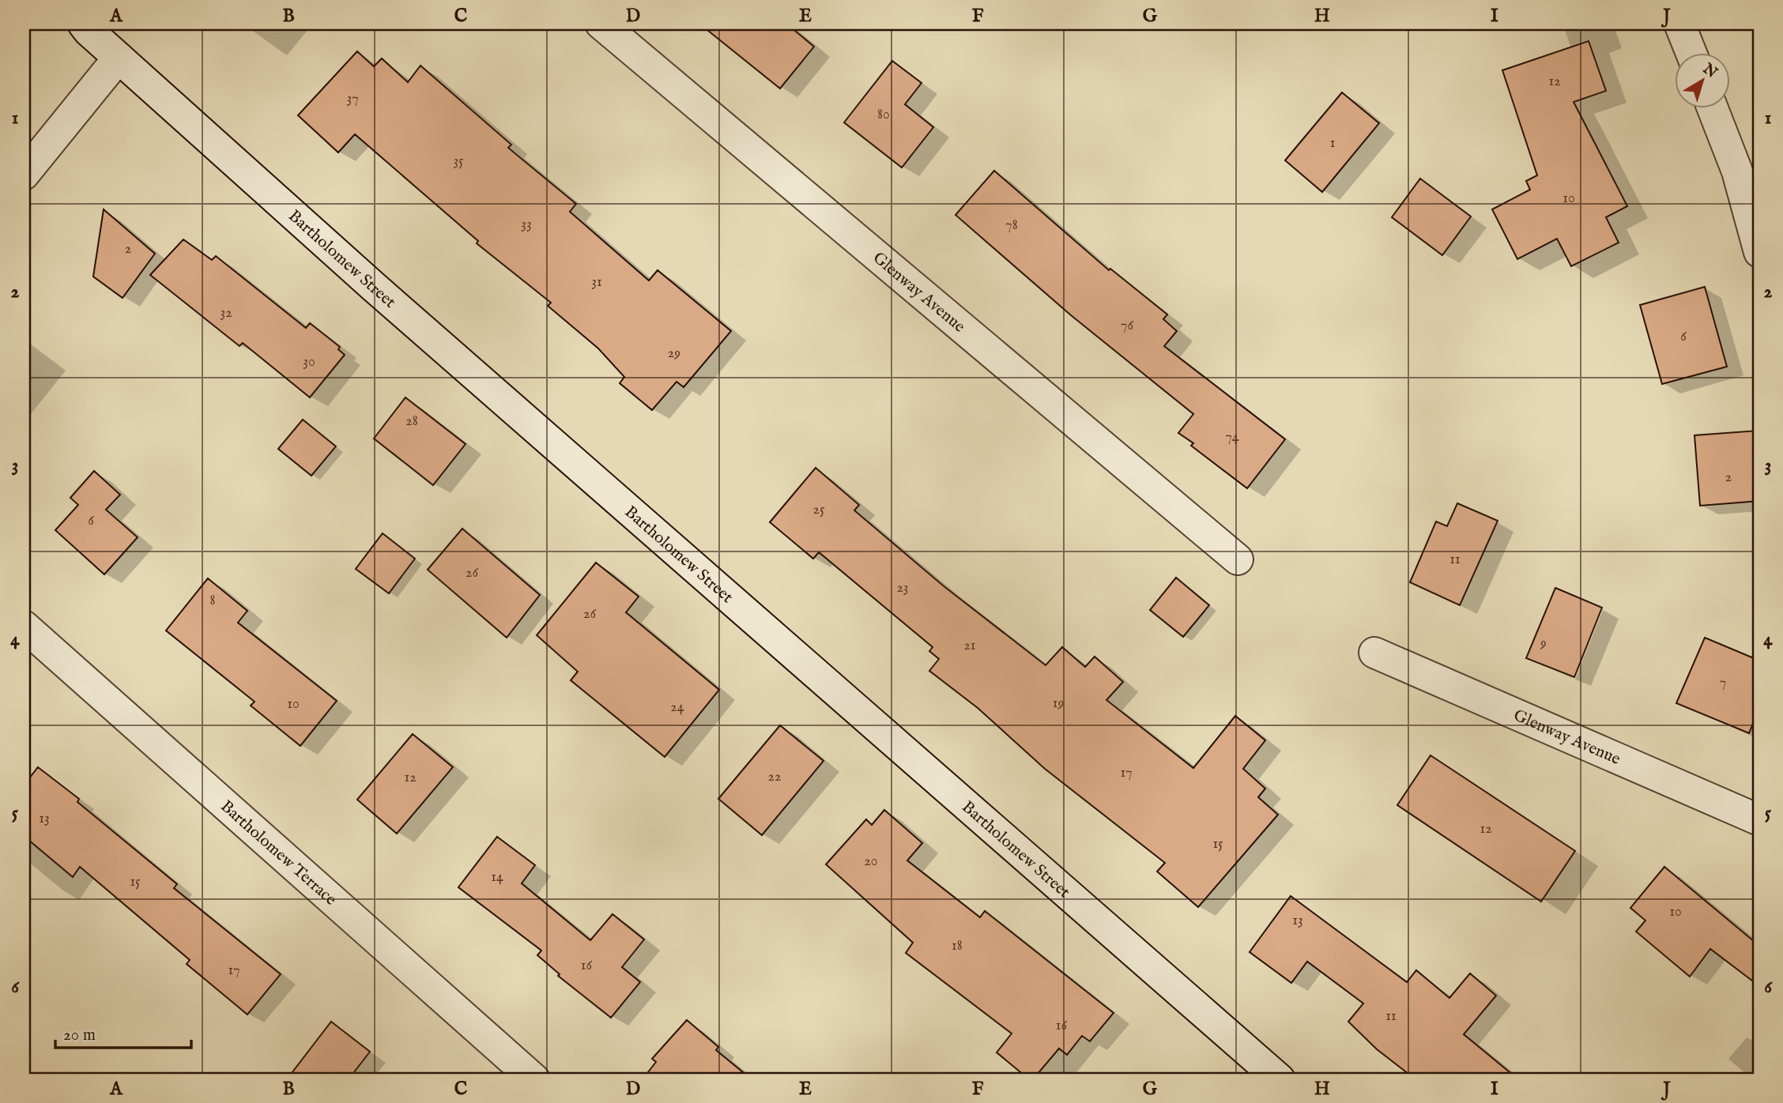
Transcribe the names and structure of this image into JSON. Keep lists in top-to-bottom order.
{
  "streets": {
    "street": ["Bartholomew Street", "Glenway Avenue", "Bartholomew Terrace"]
  },
  "house_numbers": [
    "12",
    "37",
    "80",
    "1",
    "35",
    "10",
    "33",
    "78",
    "2",
    "31",
    "32",
    "76",
    "6",
    "29",
    "30",
    "28",
    "74",
    "2",
    "25",
    "6",
    "11",
    "26",
    "23",
    "8",
    "26",
    "9",
    "21",
    "7",
    "19",
    "10",
    "24",
    "17",
    "22",
    "12",
    "13",
    "12",
    "15",
    "20",
    "14",
    "15",
    "10",
    "13",
    "18",
    "16",
    "17",
    "11",
    "16"
  ],
  "scale_bar": "20 m",
  "north": "top right",
  "grid": {
    "columns": [
      "A",
      "B",
      "C",
      "D",
      "E",
      "F",
      "G",
      "H",
      "I",
      "J"
    ],
    "rows": [
      "1",
      "2",
      "3",
      "4",
      "5",
      "6"
    ]
  }
}
